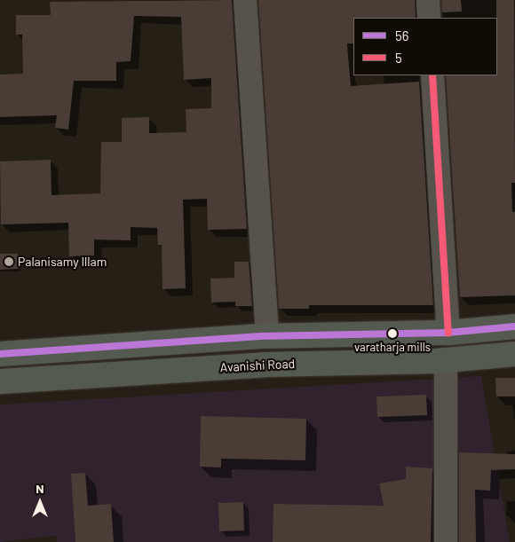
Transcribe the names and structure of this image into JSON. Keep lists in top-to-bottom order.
{
  "streets": {
    "main road": ["Avanishi Road"]
  },
  "places": ["Palanisamy Illam", "varatharja mills"],
  "lines": ["transit line 5", "transit line 56"],
  "legend": ["56", "5"],
  "north": "top"
}
